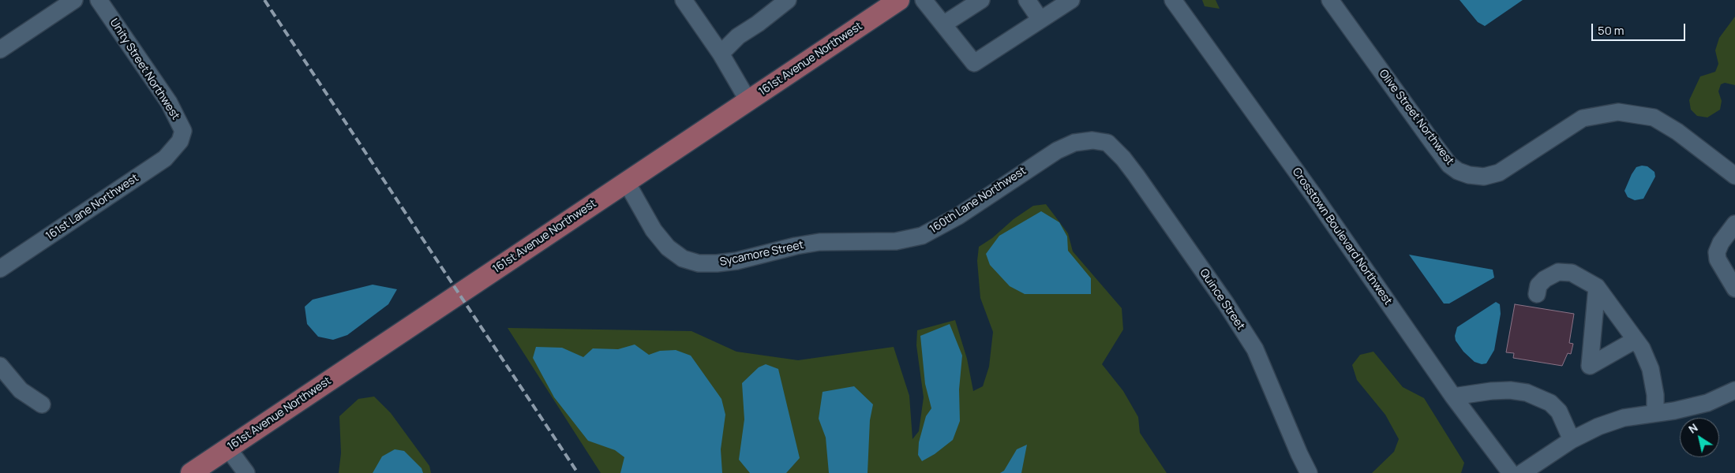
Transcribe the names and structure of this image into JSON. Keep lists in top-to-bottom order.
{
  "streets": {
    "main road": ["161st Avenue Northwest"],
    "street": [
      "Unity Street Northwest",
      "Olive Street Northwest",
      "160th Lane Northwest",
      "161st Lane Northwest",
      "Crosstown Boulevard Northwest",
      "Sycamore Street",
      "Quince Street"
    ]
  },
  "crossings": [
    ["161st Avenue Northwest", "Sycamore Street"],
    ["Unity Street Northwest", "161st Lane Northwest"],
    ["160th Lane Northwest", "Sycamore Street"],
    ["160th Lane Northwest", "Quince Street"]
  ],
  "scale_bar": "50 m",
  "north": "top left"
}
